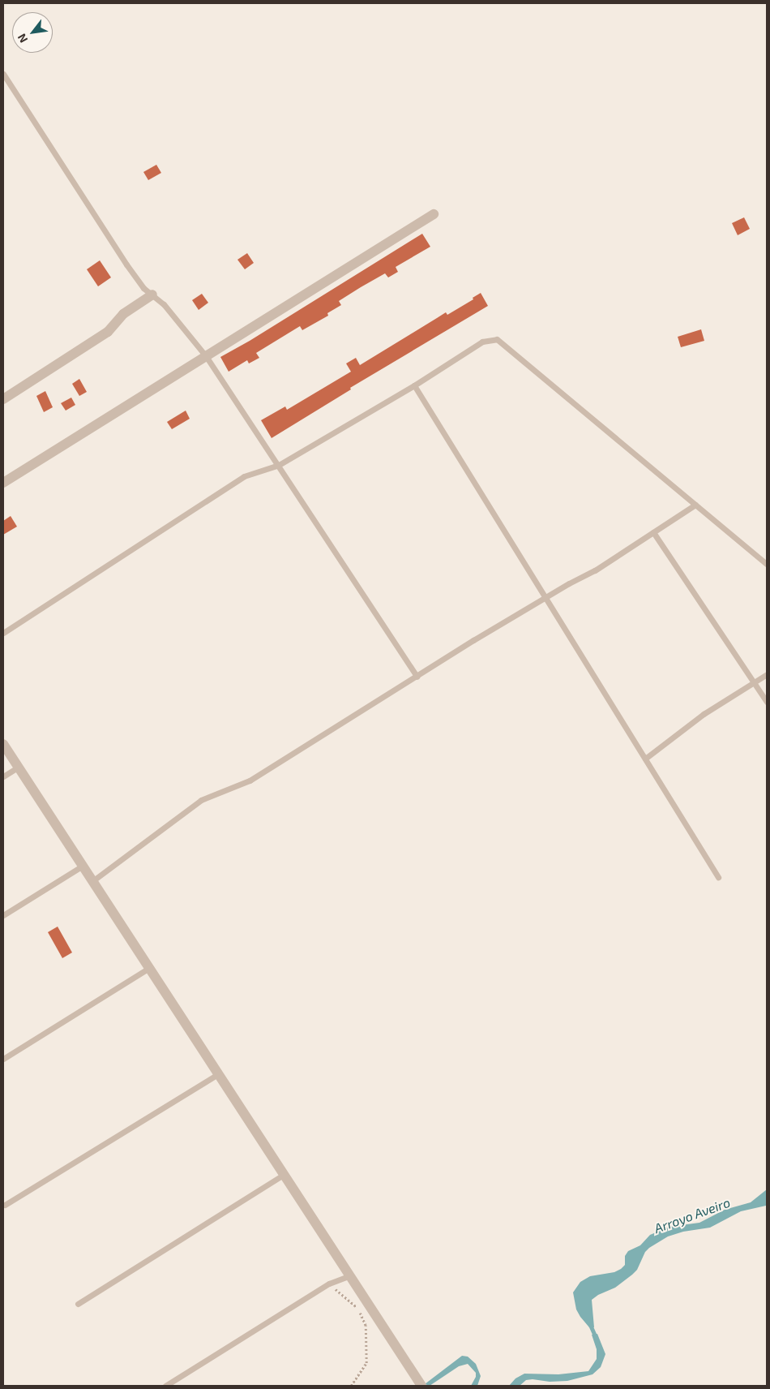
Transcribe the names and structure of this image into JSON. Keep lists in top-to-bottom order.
{
  "water": ["Arroyo Aveiro"],
  "north": "bottom left"
}
